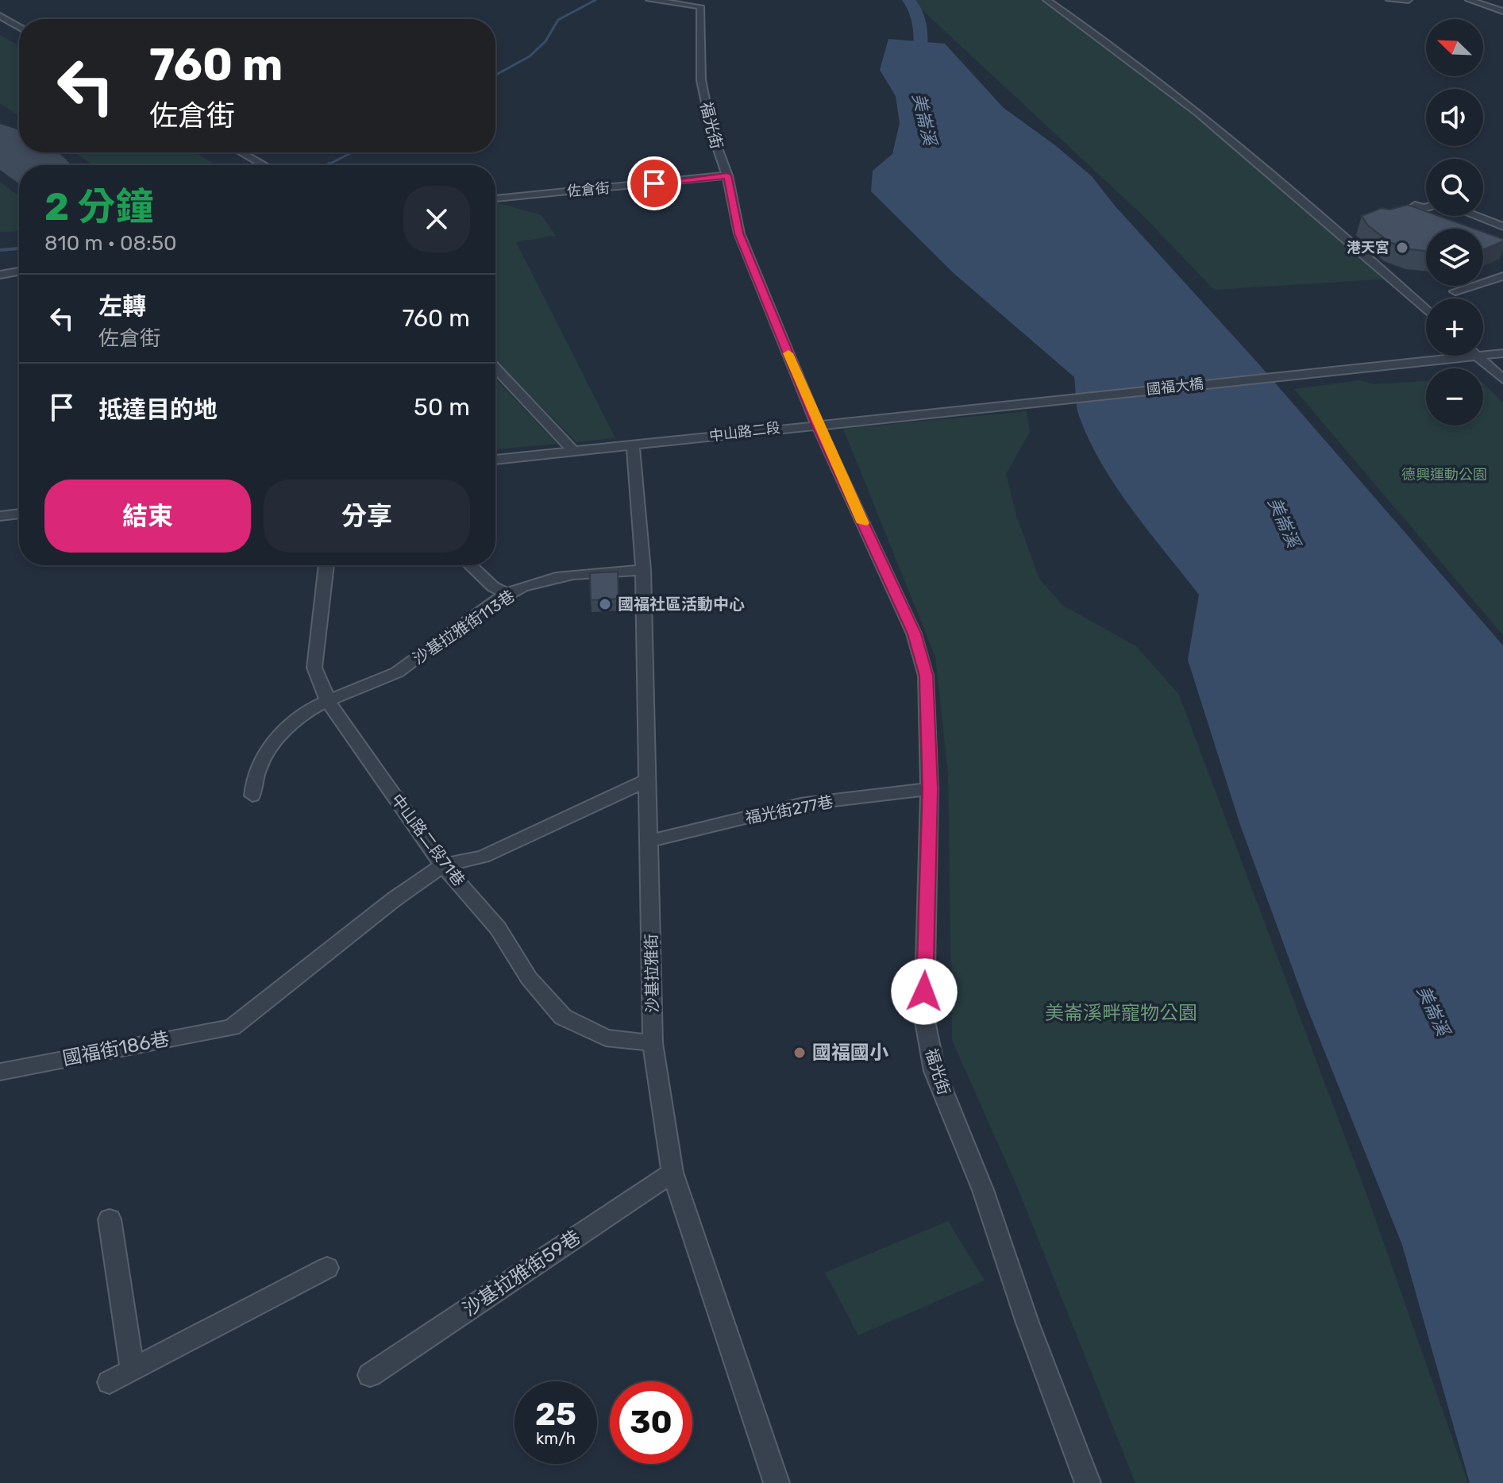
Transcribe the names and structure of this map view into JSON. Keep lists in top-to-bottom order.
{
  "streets": {
    "street": [
      "福光街",
      "佐倉街",
      "國福大橋",
      "中山路二段",
      "沙基拉雅街113巷",
      "福光街277巷",
      "中山路二段71巷",
      "沙基拉雅街",
      "國福街186巷",
      "沙基拉雅街59巷"
    ]
  },
  "crossings": [
    ["福光街", "佐倉街"],
    ["福光街", "中山路二段"],
    ["福光街", "福光街277巷"],
    ["國福大橋", "中山路二段"],
    ["中山路二段", "沙基拉雅街"],
    ["沙基拉雅街113巷", "中山路二段71巷"],
    ["沙基拉雅街113巷", "沙基拉雅街"],
    ["福光街277巷", "沙基拉雅街"],
    ["中山路二段71巷", "沙基拉雅街"],
    ["中山路二段71巷", "國福街186巷"],
    ["沙基拉雅街", "沙基拉雅街59巷"]
  ],
  "water": ["美崙溪"],
  "parks": ["德興運動公園", "美崙溪畔寵物公園"],
  "places": ["港天宮", "國福社區活動中心", "國福國小"],
  "north": "top left",
  "page": {
    "map_buttons": ["+", "−"],
    "turn": ["760 m", "佐倉街"],
    "heading": ["2 分鐘", "810 m · 08:50"],
    "list": [
      {
        "name": "左轉",
        "note": "佐倉街",
        "value": "760 m"
      },
      {
        "name": "抵達目的地",
        "value": "50 m"
      }
    ],
    "buttons": ["結束", "分享"],
    "speed": "25 km/h",
    "limit": "30"
  }
}
